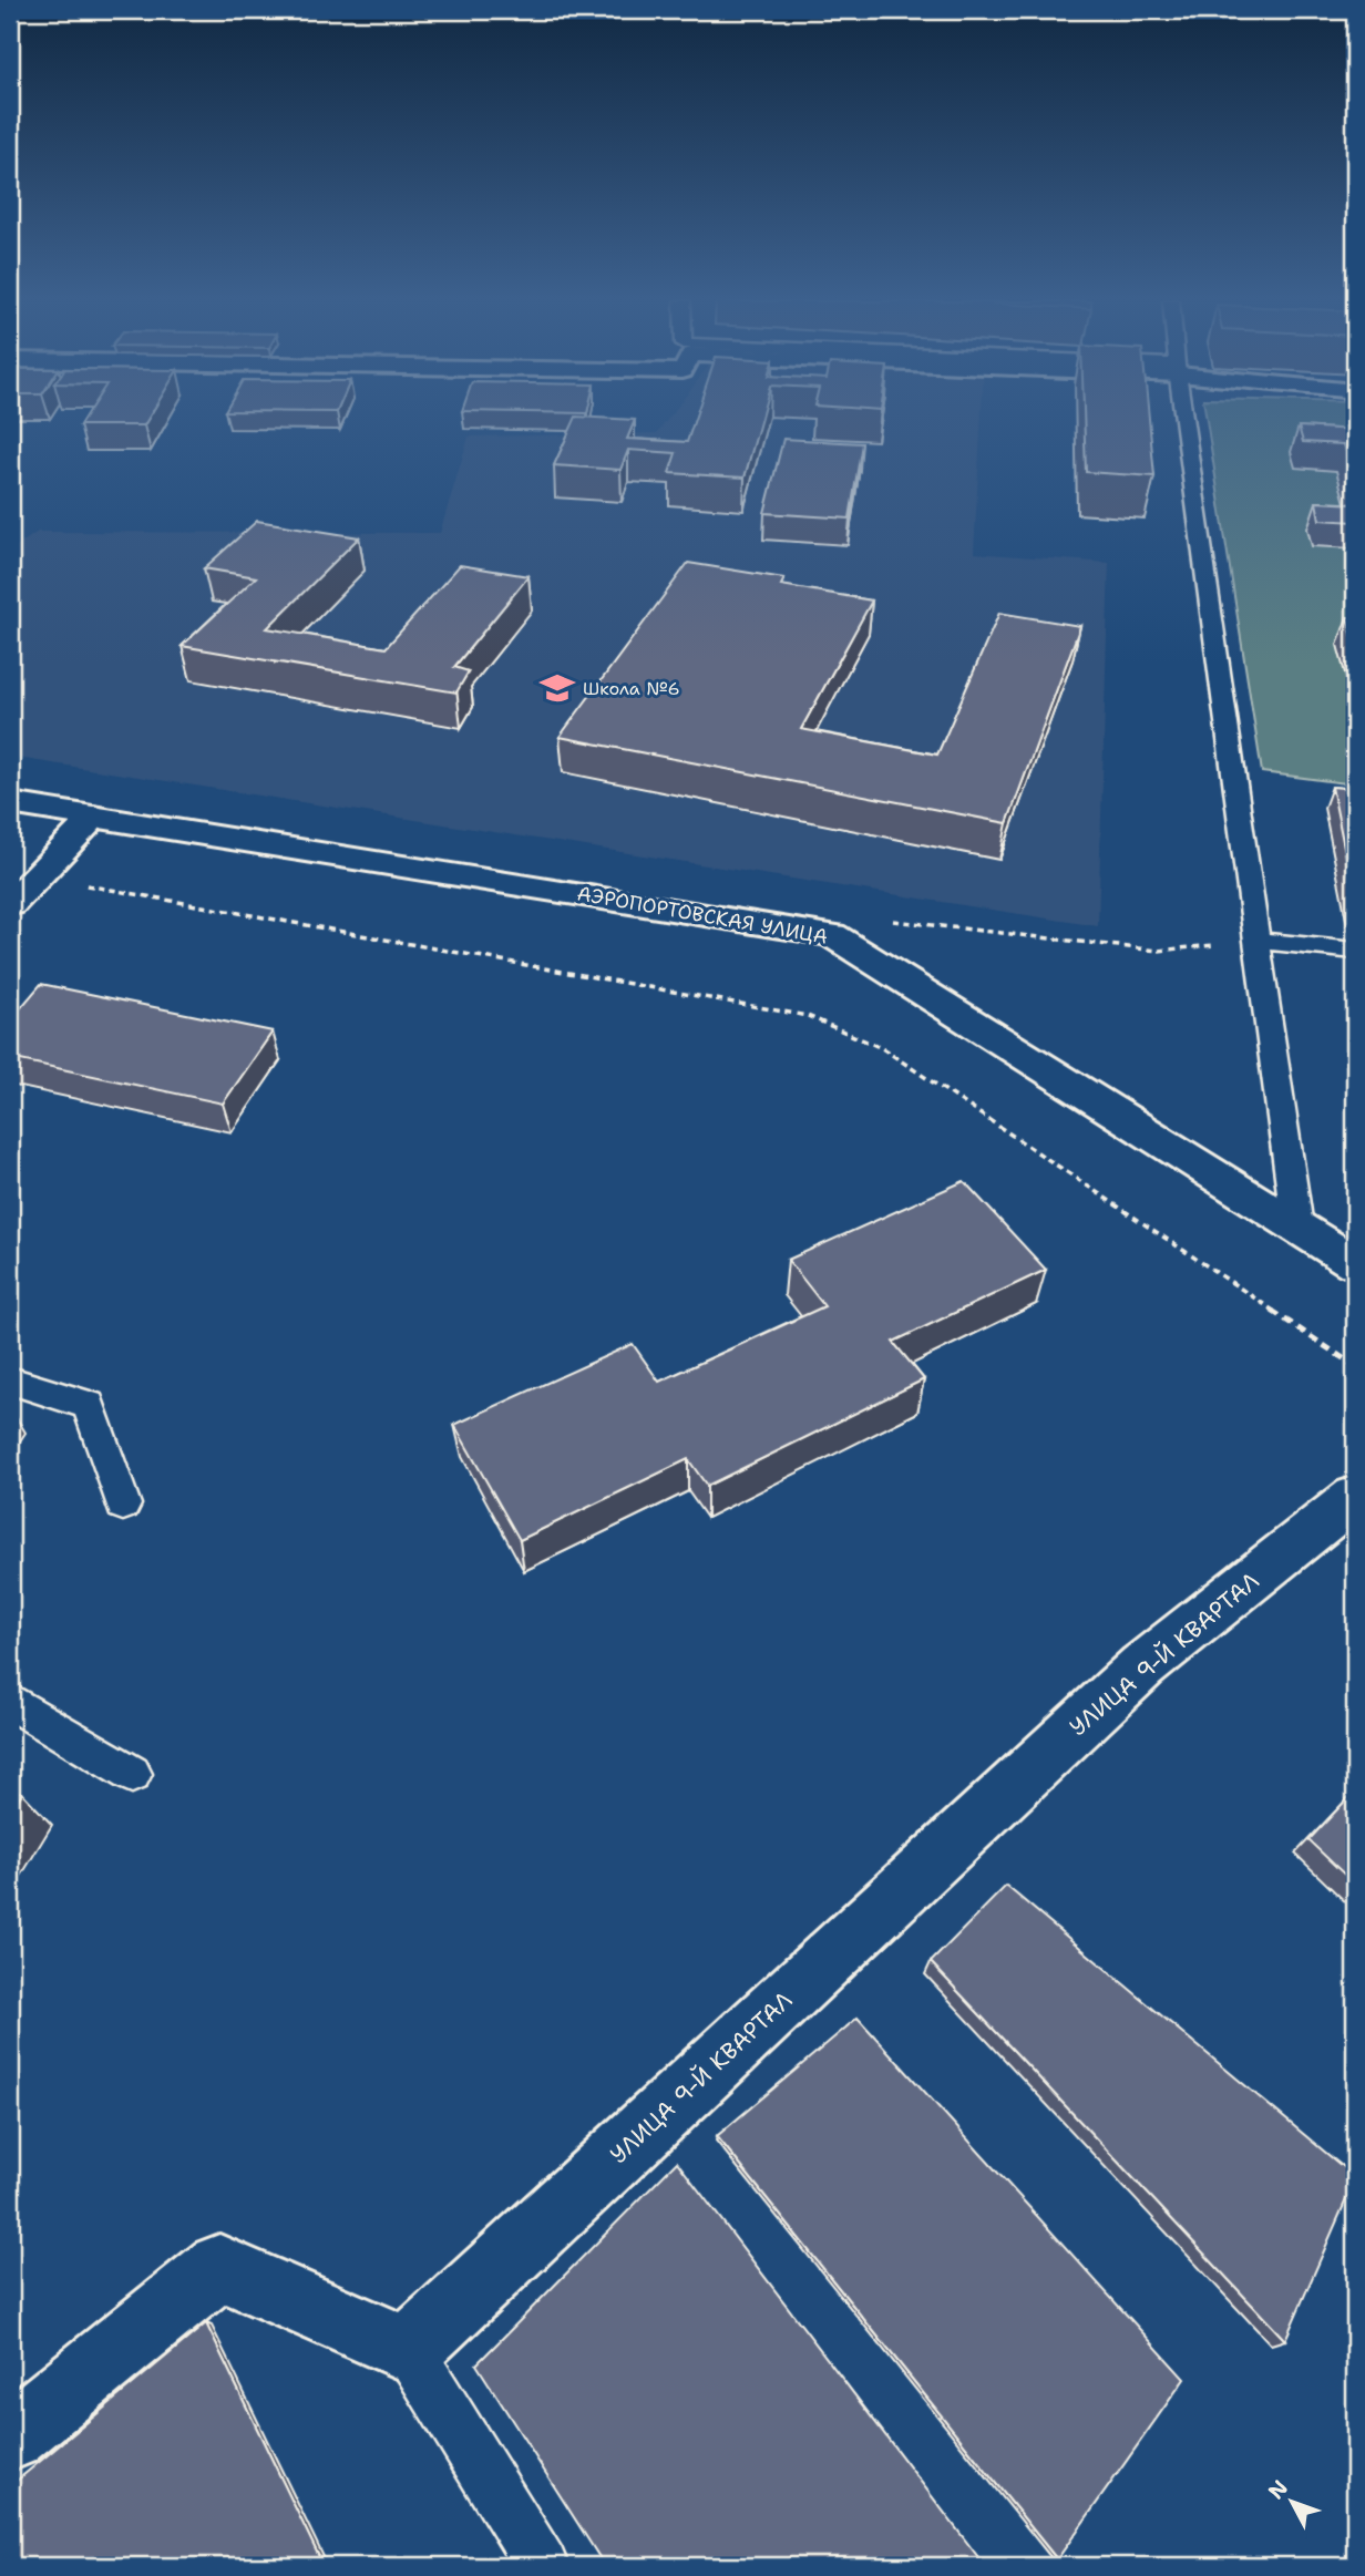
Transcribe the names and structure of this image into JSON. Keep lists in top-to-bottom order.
{
  "streets": {
    "street": ["АЭРОПОРТОВСКАЯ УЛИЦА", "УЛИЦА 9-Й КВАРТАЛ"]
  },
  "places": {
    "school or university": ["Школа №6"]
  },
  "north": "top left"
}
